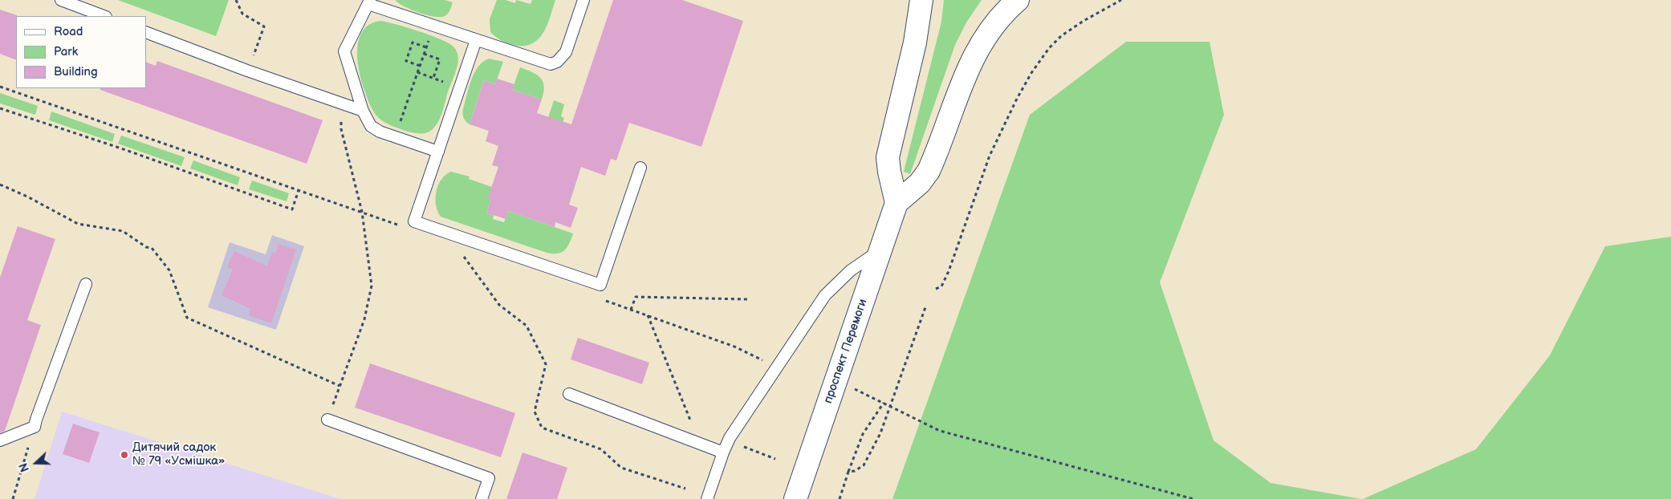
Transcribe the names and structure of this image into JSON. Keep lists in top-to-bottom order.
{
  "streets": {
    "main road": ["проспект Перемоги"]
  },
  "places": ["Дитячий садок № 79 «Усмішка»"],
  "legend": ["Road", "Park", "Building"],
  "north": "left"
}
